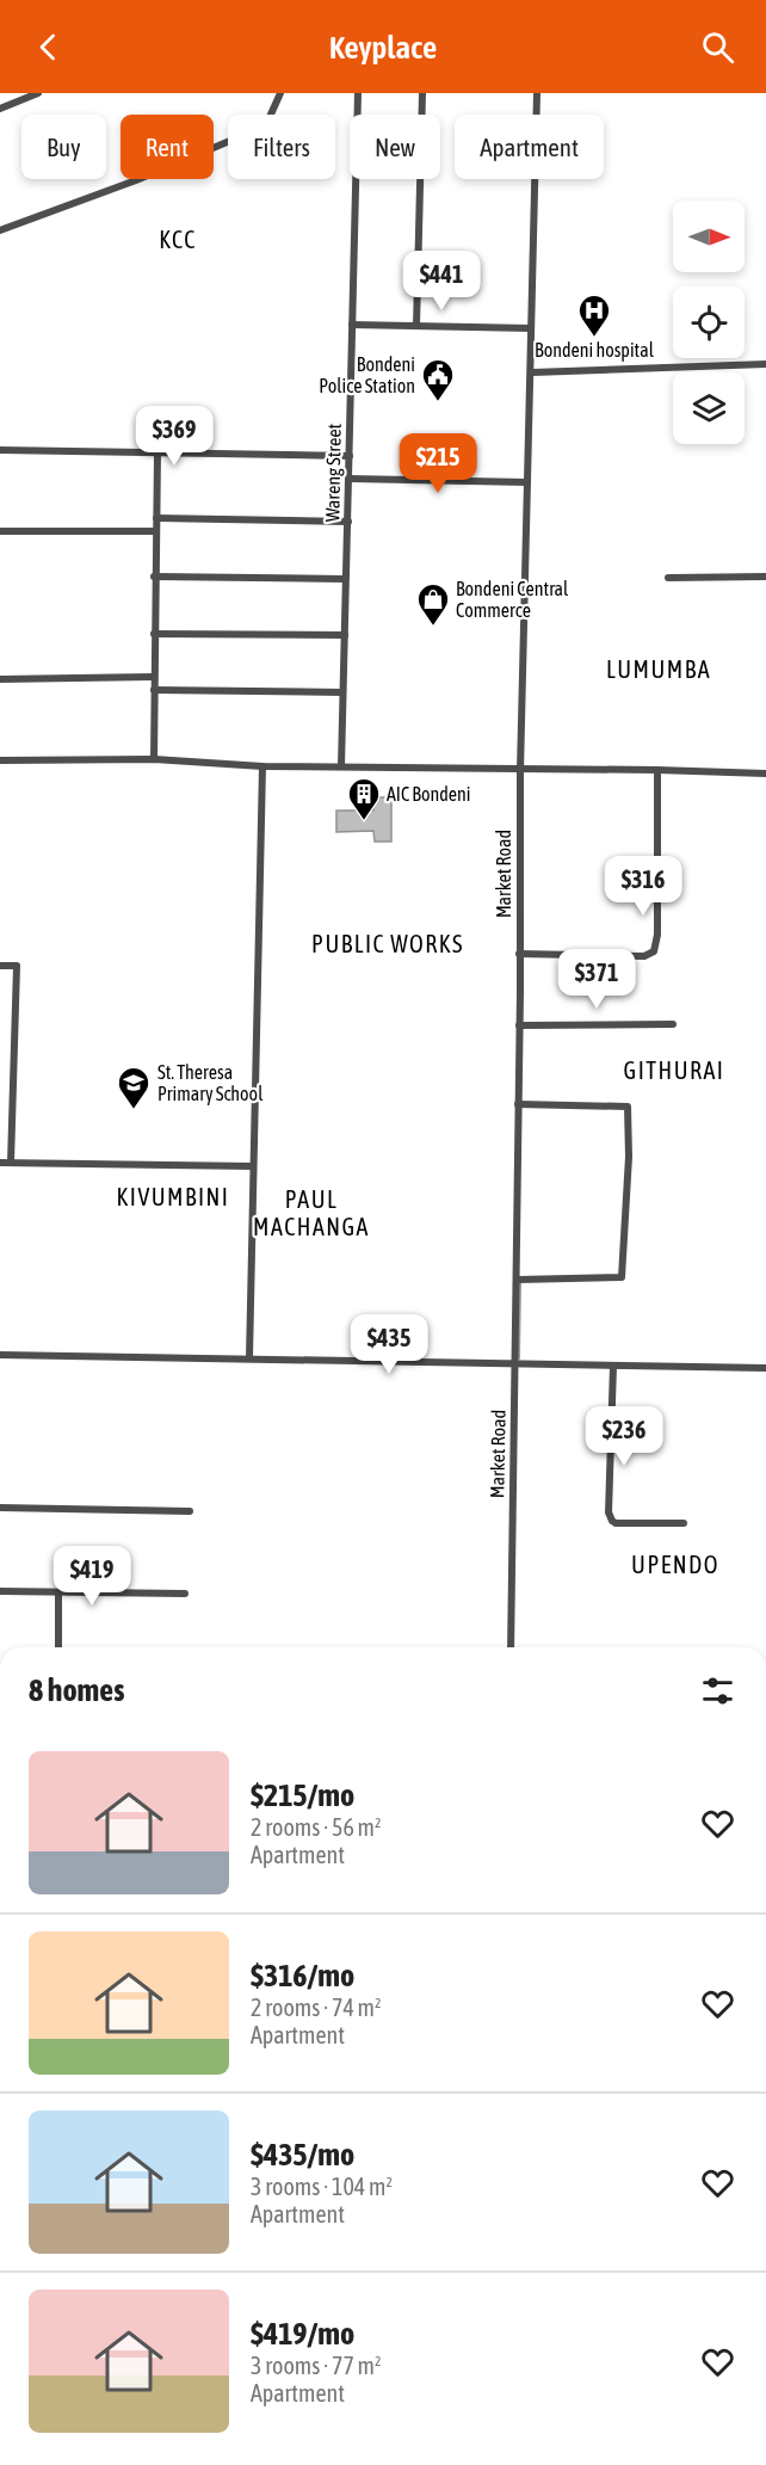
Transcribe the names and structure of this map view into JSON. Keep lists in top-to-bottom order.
{
  "streets": {
    "street": ["Wareng Street", "Market Road"]
  },
  "districts": [
    "KCC",
    "LUMUMBA",
    "PUBLIC WORKS",
    "GITHURAI",
    "KIVUMBINI",
    "PAUL MACHANGA",
    "UPENDO"
  ],
  "places": {
    "hospital": ["Bondeni hospital"],
    "public building": ["Bondeni Police Station"],
    "shop": ["Bondeni Central Commerce"],
    "building": ["AIC Bondeni"],
    "school or university": ["St. Theresa Primary School"]
  },
  "north": "right",
  "page": {
    "header": "Keyplace",
    "chip": [
      "Buy",
      "Rent",
      "Filters",
      "New",
      "Apartment"
    ],
    "price": [
      "$441",
      "$369",
      "$215",
      "$316",
      "$371",
      "$435",
      "$236",
      "$419"
    ],
    "heading": "8 homes",
    "list": [
      {
        "name": "$215/mo",
        "note": "2 rooms · 56 m² · Apartment"
      },
      {
        "name": "$316/mo",
        "note": "2 rooms · 74 m² · Apartment"
      },
      {
        "name": "$435/mo",
        "note": "3 rooms · 104 m² · Apartment"
      },
      {
        "name": "$419/mo",
        "note": "3 rooms · 77 m² · Apartment"
      }
    ]
  }
}
